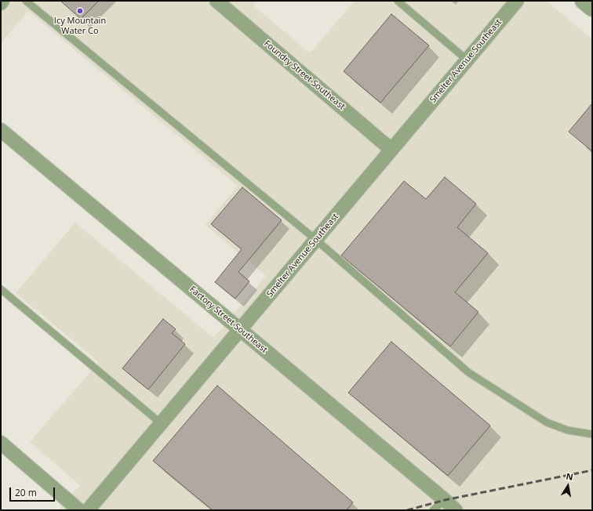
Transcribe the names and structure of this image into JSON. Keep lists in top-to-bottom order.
{
  "streets": {
    "street": ["Smelter Avenue Southeast", "Foundry Street Southeast", "Factory Street Southeast"]
  },
  "crossings": [
    ["Smelter Avenue Southeast", "Foundry Street Southeast"],
    ["Smelter Avenue Southeast", "Factory Street Southeast"]
  ],
  "places": ["Icy Mountain Water Co"],
  "scale_bar": "20 m",
  "north": "top"
}
